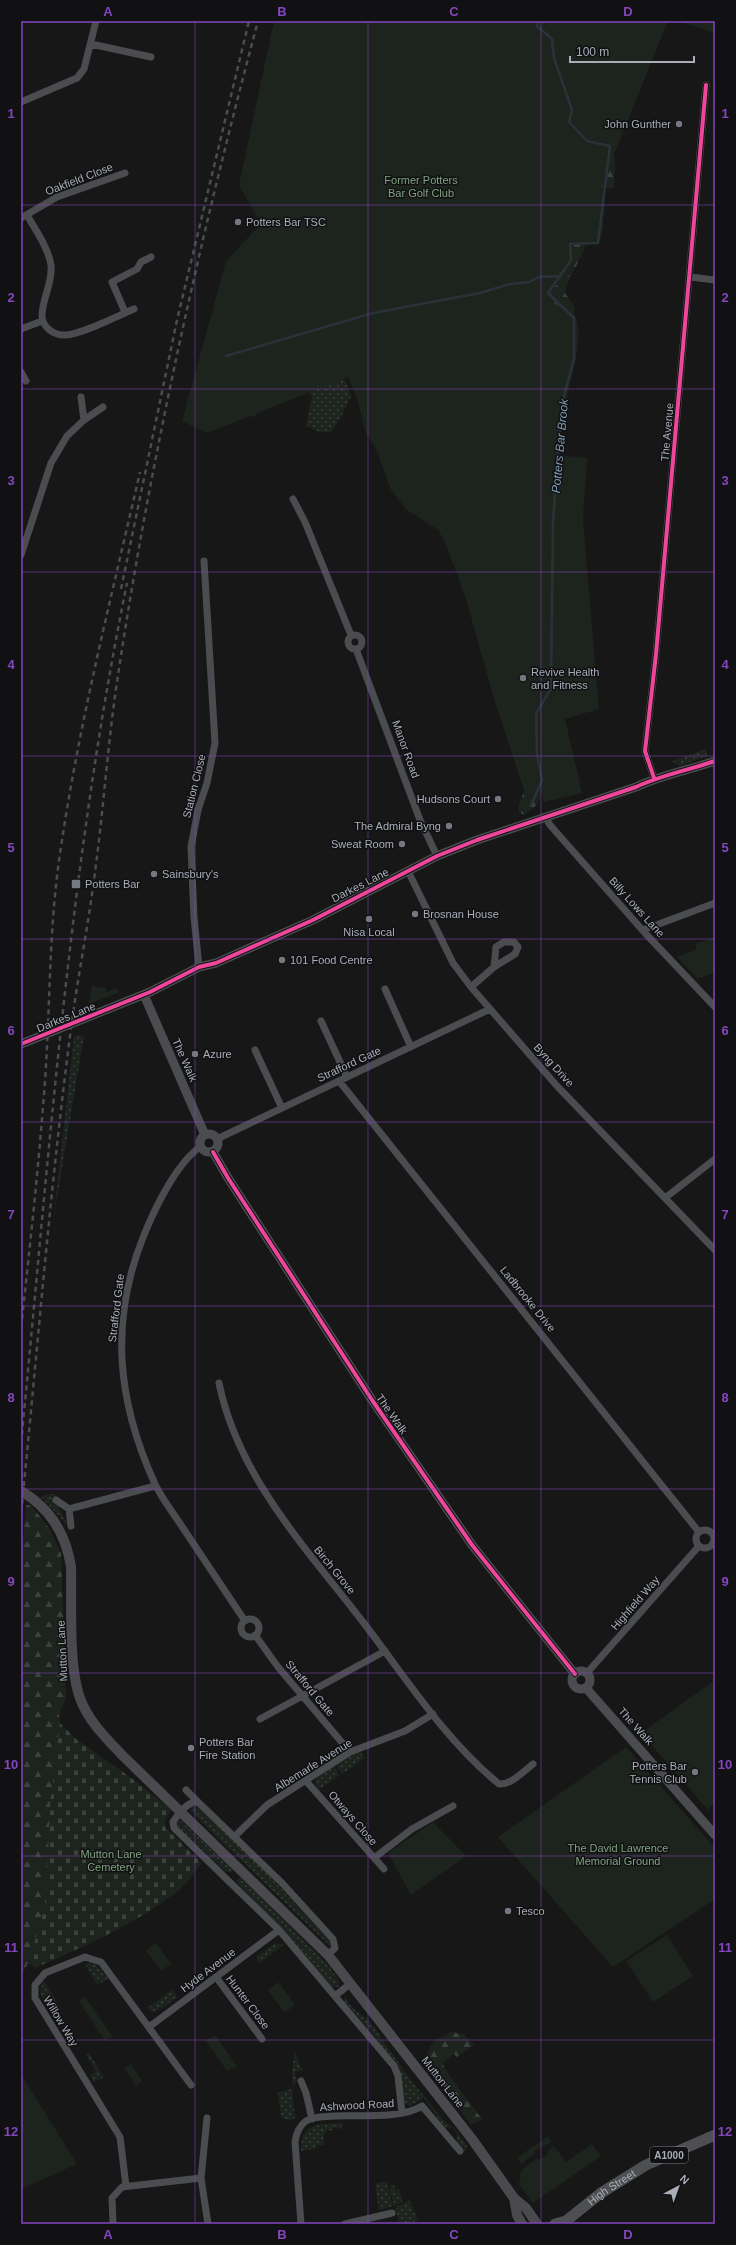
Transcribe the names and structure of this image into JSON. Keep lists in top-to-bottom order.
{
  "streets": {
    "main road": ["Mutton Lane", "A1000", "High Street"],
    "street": [
      "Oakfield Close",
      "The Avenue",
      "Manor Road",
      "Station Close",
      "Darkes Lane",
      "Billy Lows Lane",
      "The Walk",
      "Strafford Gate",
      "Byng Drive",
      "Ladbrooke Drive",
      "Birch Grove",
      "Highfield Way",
      "Albemarle Avenue",
      "Otways Close",
      "Hyde Avenue",
      "Hunter Close",
      "Willow Way",
      "Ashwood Road"
    ]
  },
  "crossings": [
    ["The Avenue", "Darkes Lane"],
    ["Manor Road", "Darkes Lane"],
    ["Station Close", "Darkes Lane"],
    ["Darkes Lane", "Billy Lows Lane"],
    ["Darkes Lane", "The Walk"],
    ["Darkes Lane", "Byng Drive"],
    ["The Walk", "Strafford Gate"],
    ["The Walk", "Highfield Way"],
    ["Strafford Gate", "Byng Drive"],
    ["Strafford Gate", "Ladbrooke Drive"],
    ["Strafford Gate", "Albemarle Avenue"],
    ["Ladbrooke Drive", "Highfield Way"],
    ["Birch Grove", "Albemarle Avenue"],
    ["Albemarle Avenue", "Otways Close"],
    ["Hyde Avenue", "Hunter Close"],
    ["Hyde Avenue", "Willow Way"]
  ],
  "water": ["Potters Bar Brook"],
  "parks": ["Former Potters Bar Golf Club", "The David Lawrence Memorial Ground", "Mutton Lane Cemetery"],
  "places": {
    "other": [
      "John Gunther",
      "Potters Bar TSC",
      "Revive Health and Fitness",
      "Hudsons Court",
      "The Admiral Byng",
      "Sweat Room",
      "Sainsbury's",
      "Brosnan House",
      "Nisa Local",
      "101 Food Centre",
      "Azure",
      "Potters Bar Fire Station",
      "Potters Bar Tennis Club",
      "Tesco"
    ],
    "transit": ["Potters Bar"]
  },
  "scale_bar": "100 m",
  "north": "top right",
  "grid": {
    "columns": [
      "A",
      "B",
      "C",
      "D"
    ],
    "rows": [
      "1",
      "2",
      "3",
      "4",
      "5",
      "6",
      "7",
      "8",
      "9",
      "10",
      "11",
      "12"
    ]
  }
}
